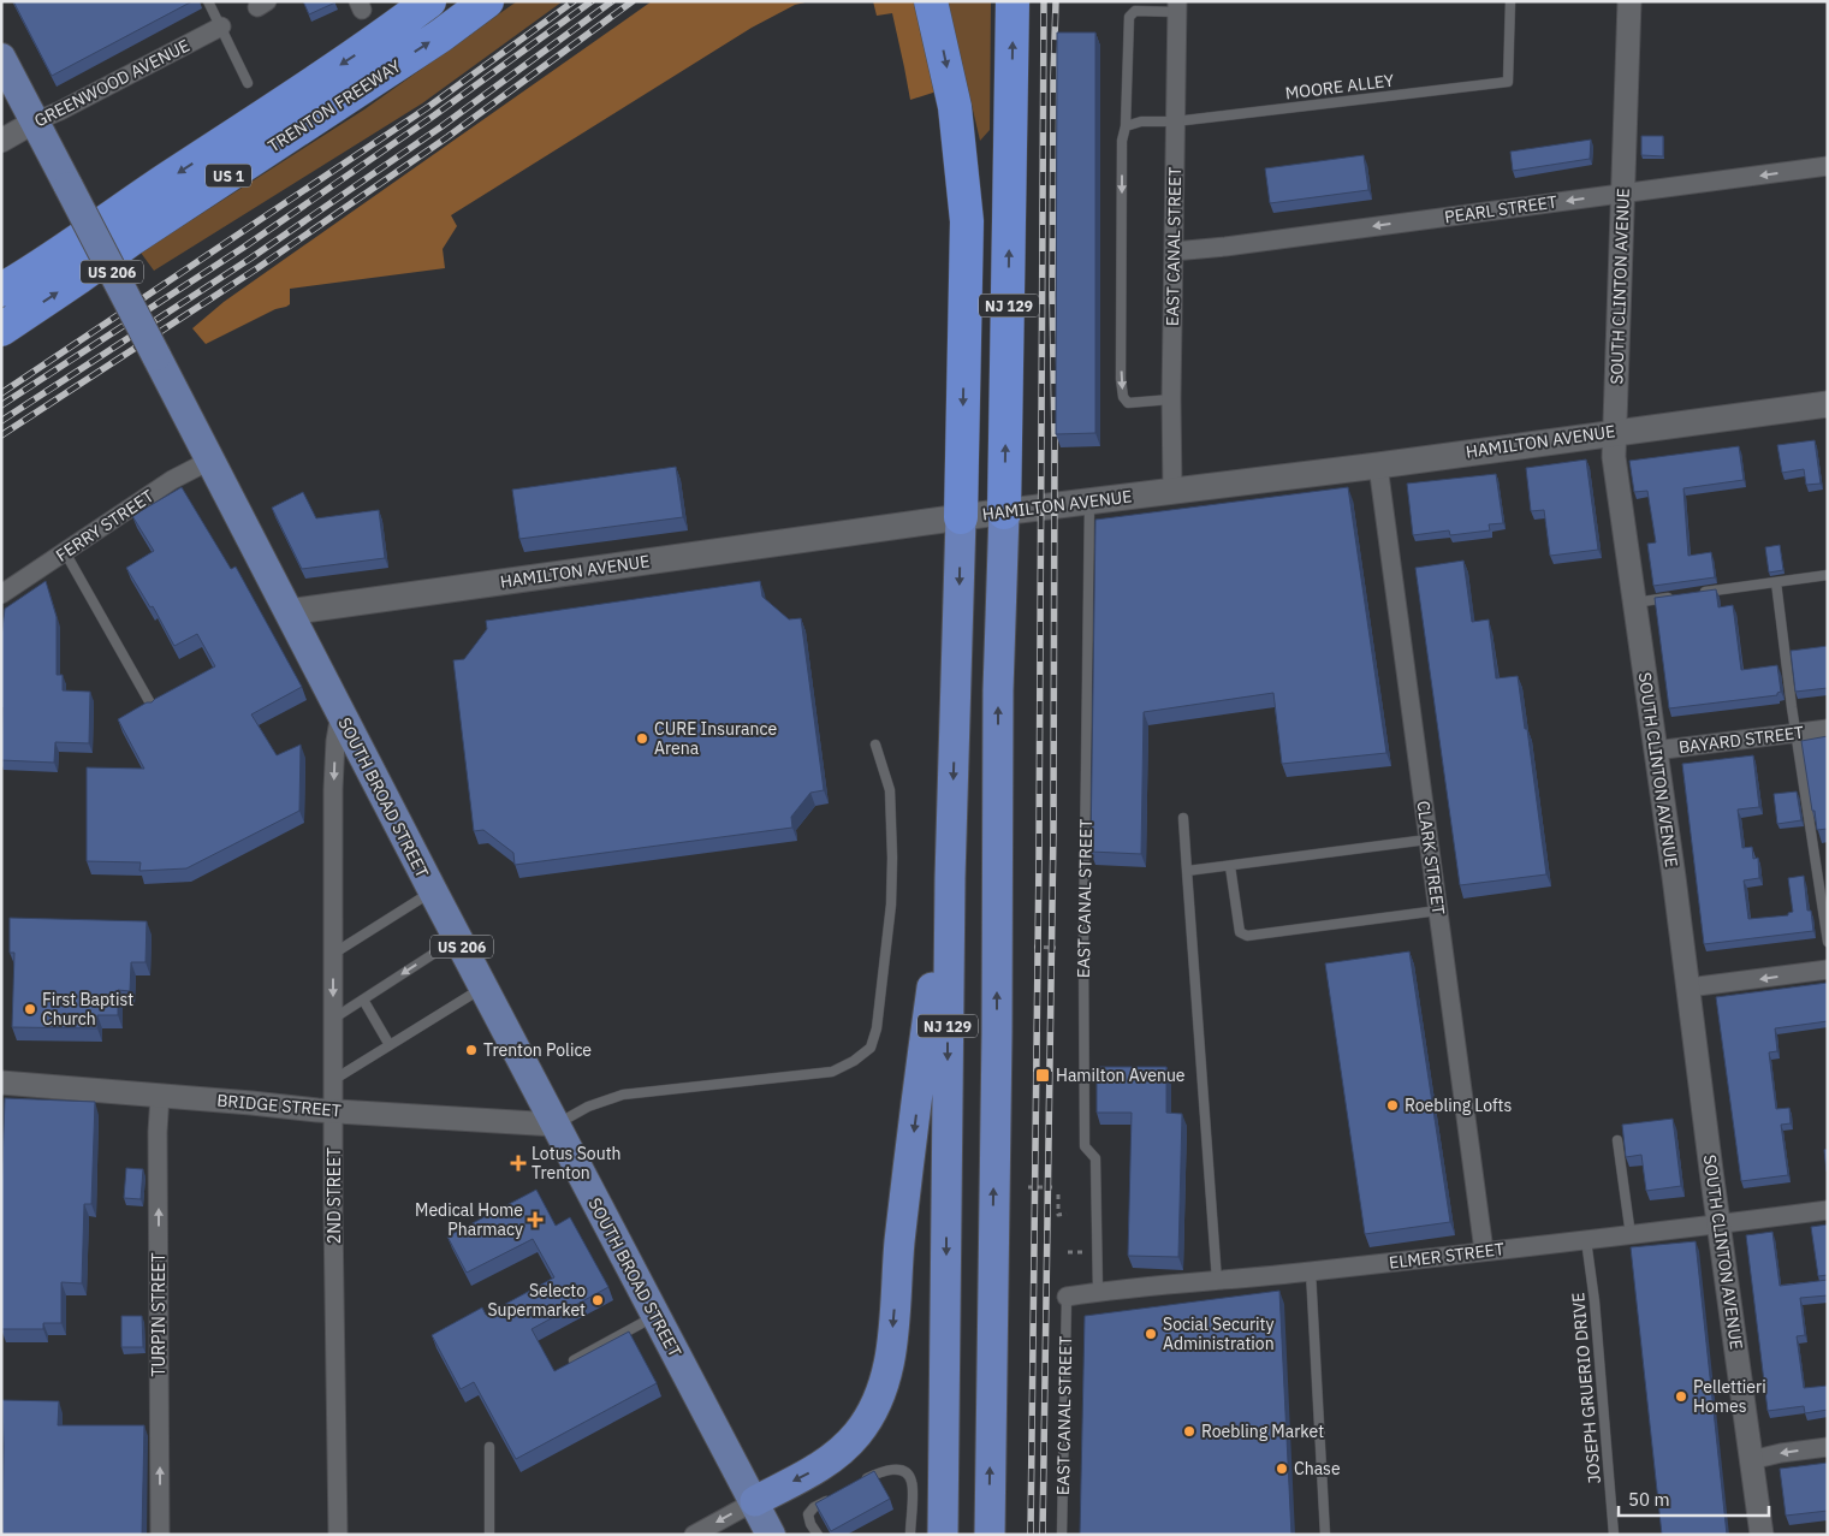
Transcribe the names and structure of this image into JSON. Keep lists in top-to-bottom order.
{
  "streets": {
    "highway": ["TRENTON FREEWAY", "US 1", "NJ 129"],
    "main road": ["US 206", "HAMILTON AVENUE", "SOUTH BROAD STREET"],
    "street": [
      "GREENWOOD AVENUE",
      "PEARL STREET",
      "EAST CANAL STREET",
      "SOUTH CLINTON AVENUE",
      "FERRY STREET",
      "BAYARD STREET",
      "CLARK STREET",
      "BRIDGE STREET",
      "2ND STREET",
      "ELMER STREET",
      "TURPIN STREET"
    ],
    "lane": ["MOORE ALLEY", "JOSEPH GRUERIO DRIVE"]
  },
  "crossings": [
    ["GREENWOOD AVENUE", "SOUTH BROAD STREET"],
    ["MOORE ALLEY", "EAST CANAL STREET"],
    ["PEARL STREET", "EAST CANAL STREET"],
    ["PEARL STREET", "SOUTH CLINTON AVENUE"],
    ["EAST CANAL STREET", "HAMILTON AVENUE"],
    ["EAST CANAL STREET", "ELMER STREET"],
    ["SOUTH CLINTON AVENUE", "HAMILTON AVENUE"],
    ["SOUTH CLINTON AVENUE", "BAYARD STREET"],
    ["SOUTH CLINTON AVENUE", "ELMER STREET"],
    ["NJ 129", "HAMILTON AVENUE"],
    ["HAMILTON AVENUE", "SOUTH BROAD STREET"],
    ["HAMILTON AVENUE", "CLARK STREET"],
    ["FERRY STREET", "SOUTH BROAD STREET"],
    ["SOUTH BROAD STREET", "BRIDGE STREET"],
    ["SOUTH BROAD STREET", "2ND STREET"],
    ["CLARK STREET", "ELMER STREET"],
    ["BRIDGE STREET", "2ND STREET"],
    ["BRIDGE STREET", "TURPIN STREET"],
    ["ELMER STREET", "JOSEPH GRUERIO DRIVE"]
  ],
  "one_way": ["PEARL STREET", "2ND STREET", "TURPIN STREET"],
  "places": {
    "other": [
      "CURE Insurance Arena",
      "First Baptist Church",
      "Trenton Police",
      "Roebling Lofts",
      "Selecto Supermarket",
      "Social Security Administration",
      "Pellettieri Homes",
      "Roebling Market",
      "Chase"
    ],
    "transit": ["Hamilton Avenue"],
    "health": ["Lotus South Trenton", "Medical Home Pharmacy"]
  },
  "scale_bar": "50 m"
}
